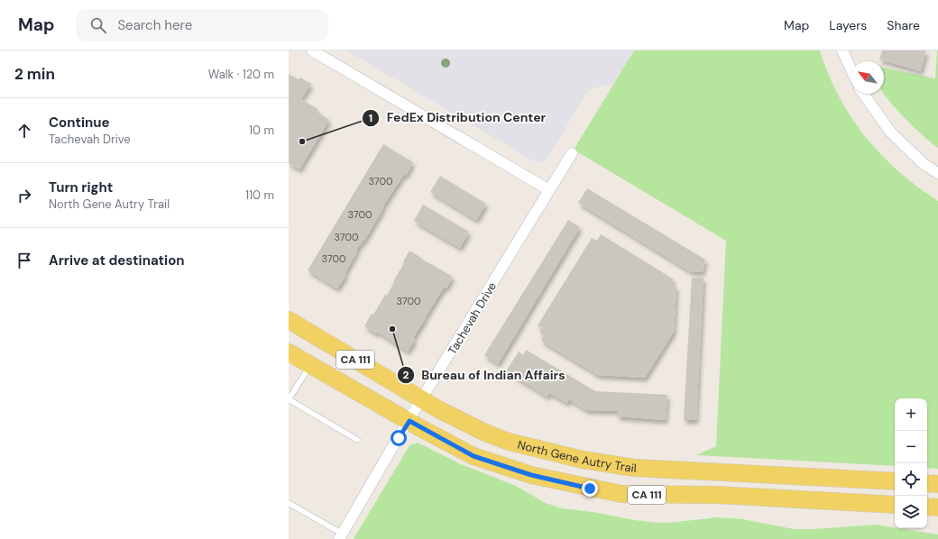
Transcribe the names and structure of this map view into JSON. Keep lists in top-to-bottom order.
{
  "streets": {
    "main road": ["CA 111", "North Gene Autry Trail"],
    "street": ["Tachevah Drive"]
  },
  "crossings": [
    ["Tachevah Drive", "CA 111"],
    ["Tachevah Drive", "North Gene Autry Trail"]
  ],
  "places": ["FedEx Distribution Center", "Bureau of Indian Affairs"],
  "house_numbers": [
    "3700",
    "3700",
    "3700",
    "3700",
    "3700"
  ],
  "north": "top left",
  "page": {
    "header": "Map",
    "search": "Search here",
    "nav": ["Map", "Layers", "Share"],
    "heading": ["2 min", "Walk · 120 m"],
    "list": [
      ["Continue", "Tachevah Drive", "10 m"],
      ["Turn right", "North Gene Autry Trail", "110 m"],
      "Arrive at destination"
    ],
    "map_buttons": ["+", "−"]
  }
}
